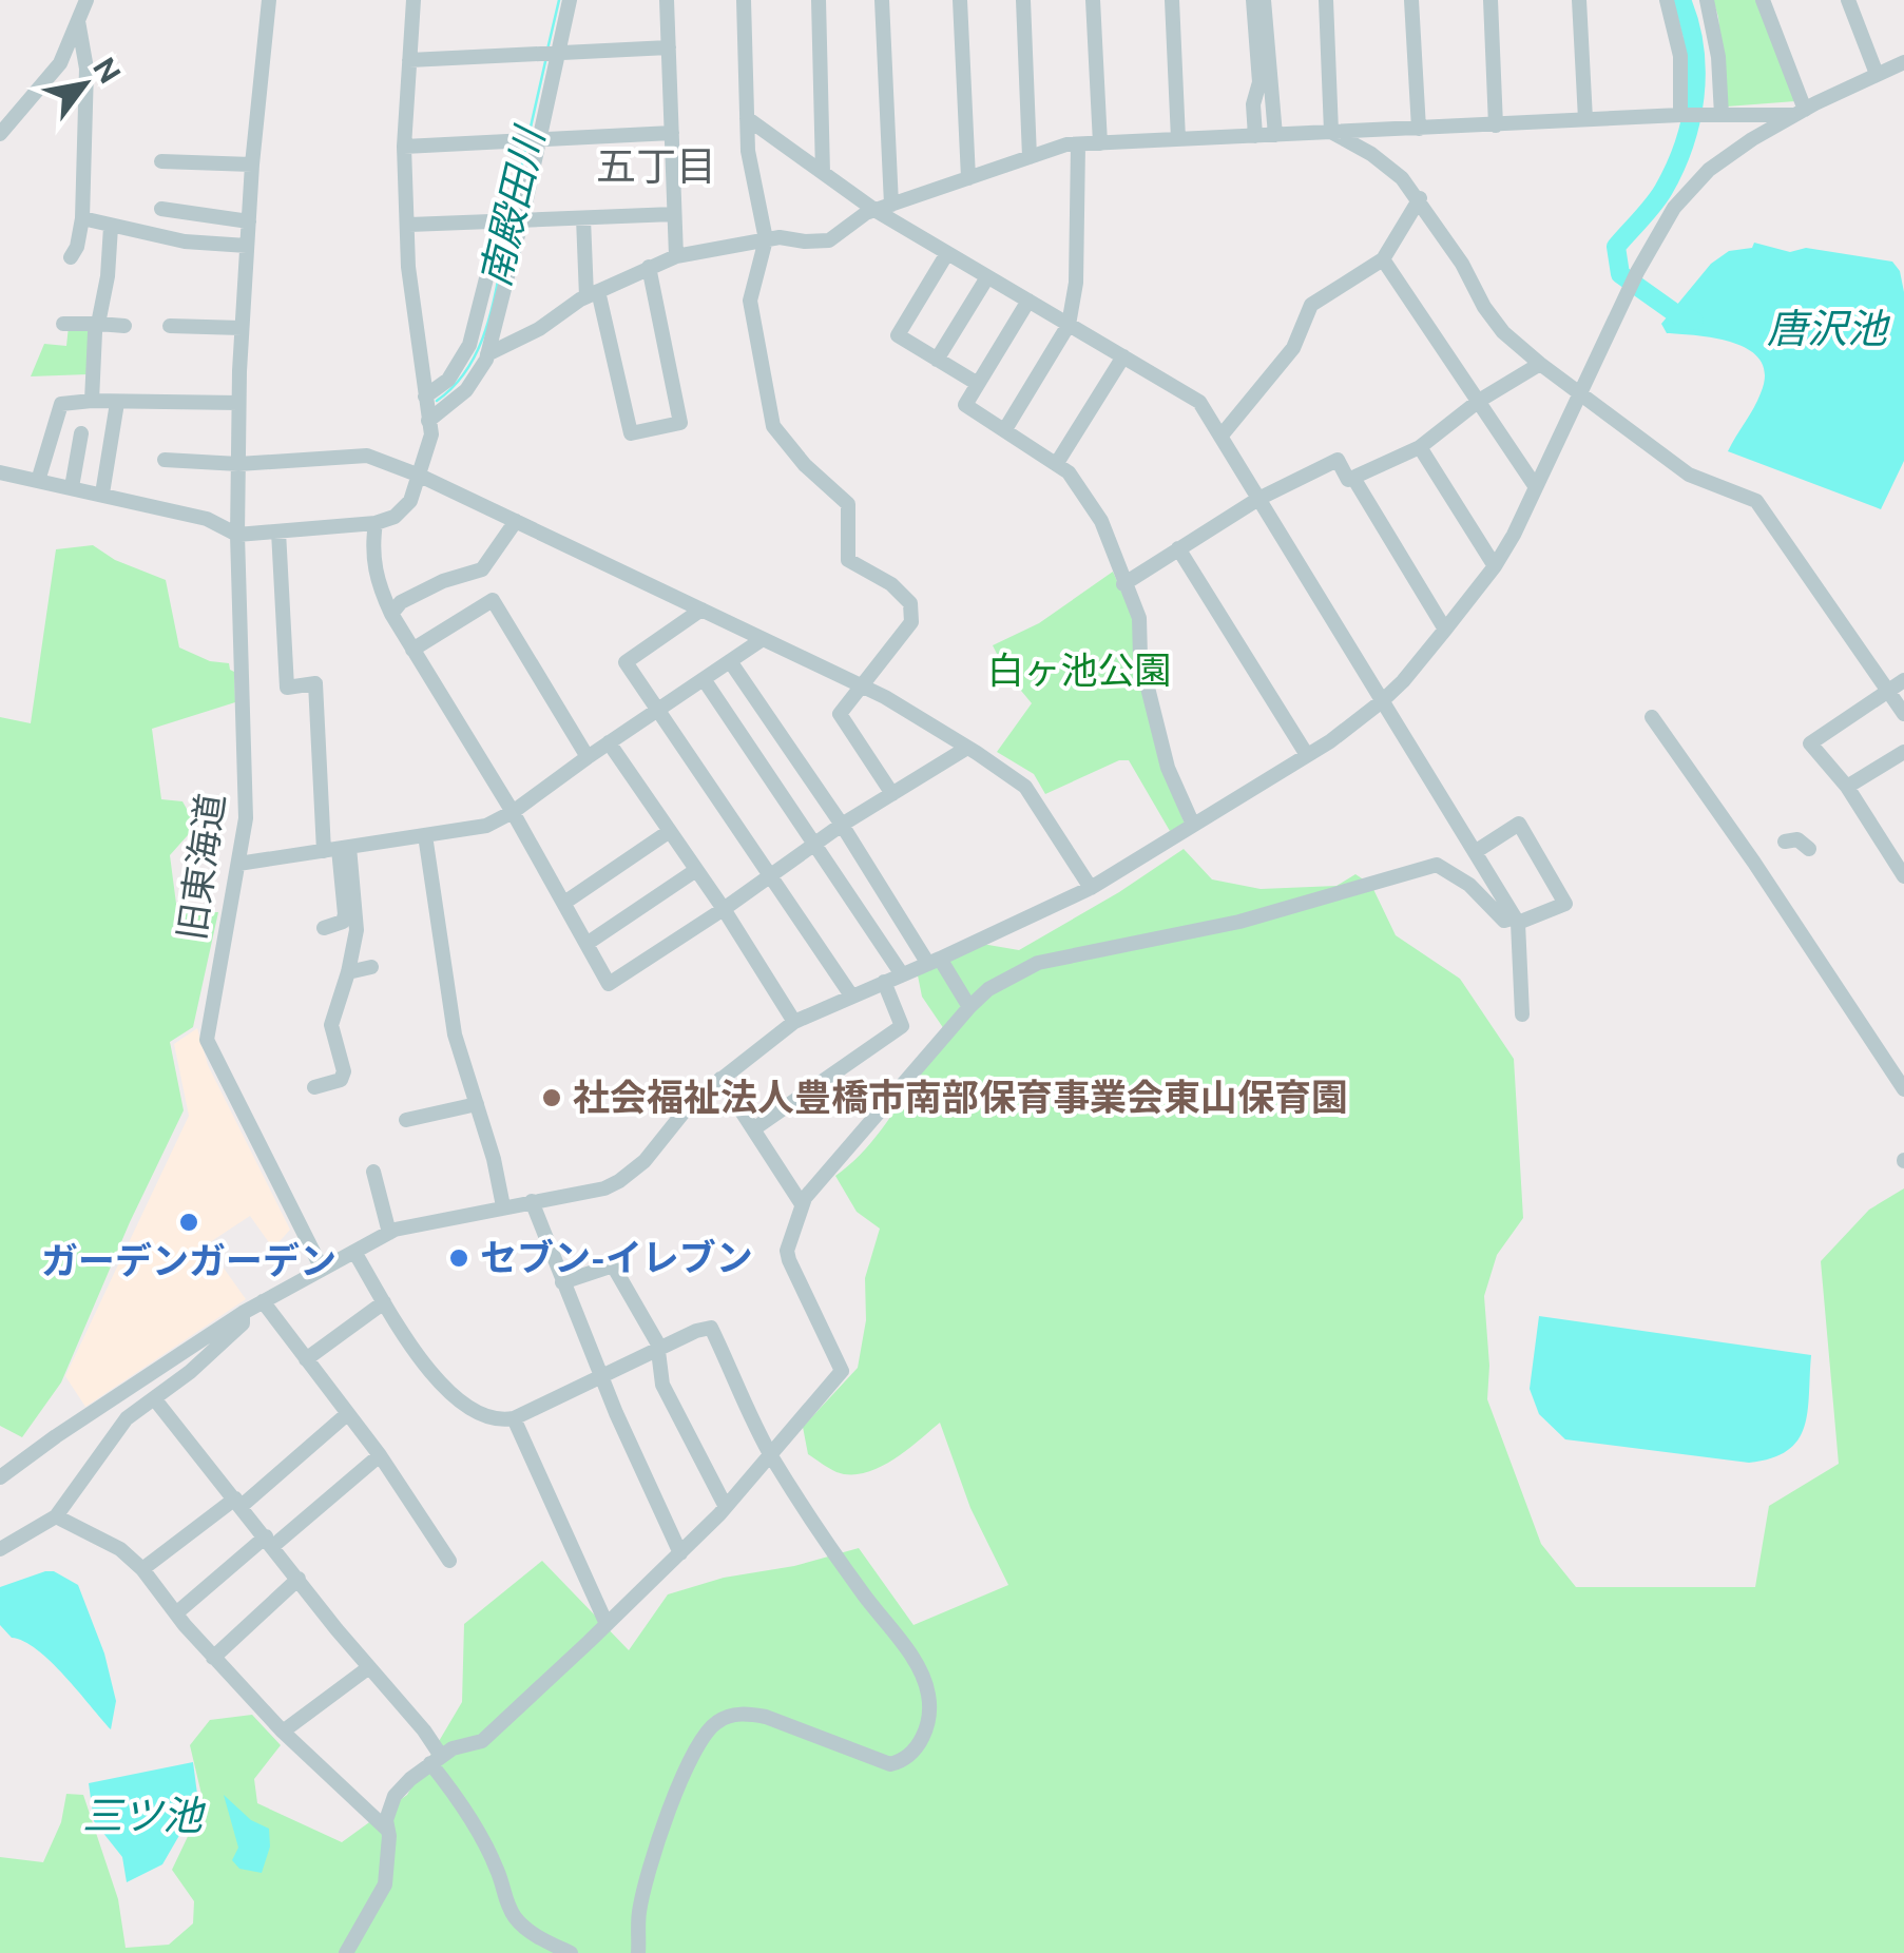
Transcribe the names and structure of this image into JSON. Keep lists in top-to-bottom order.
{
  "streets": {
    "street": ["旧東海道"]
  },
  "districts": ["五丁目"],
  "water": ["南殿田川", "唐沢池", "三ツ池"],
  "parks": ["白ヶ池公園"],
  "places": ["社会福祉法人豊橋市南部保育事業会東山保育園", "ガーデンガーデン", "セブン-イレブン"],
  "north": "top right"
}
